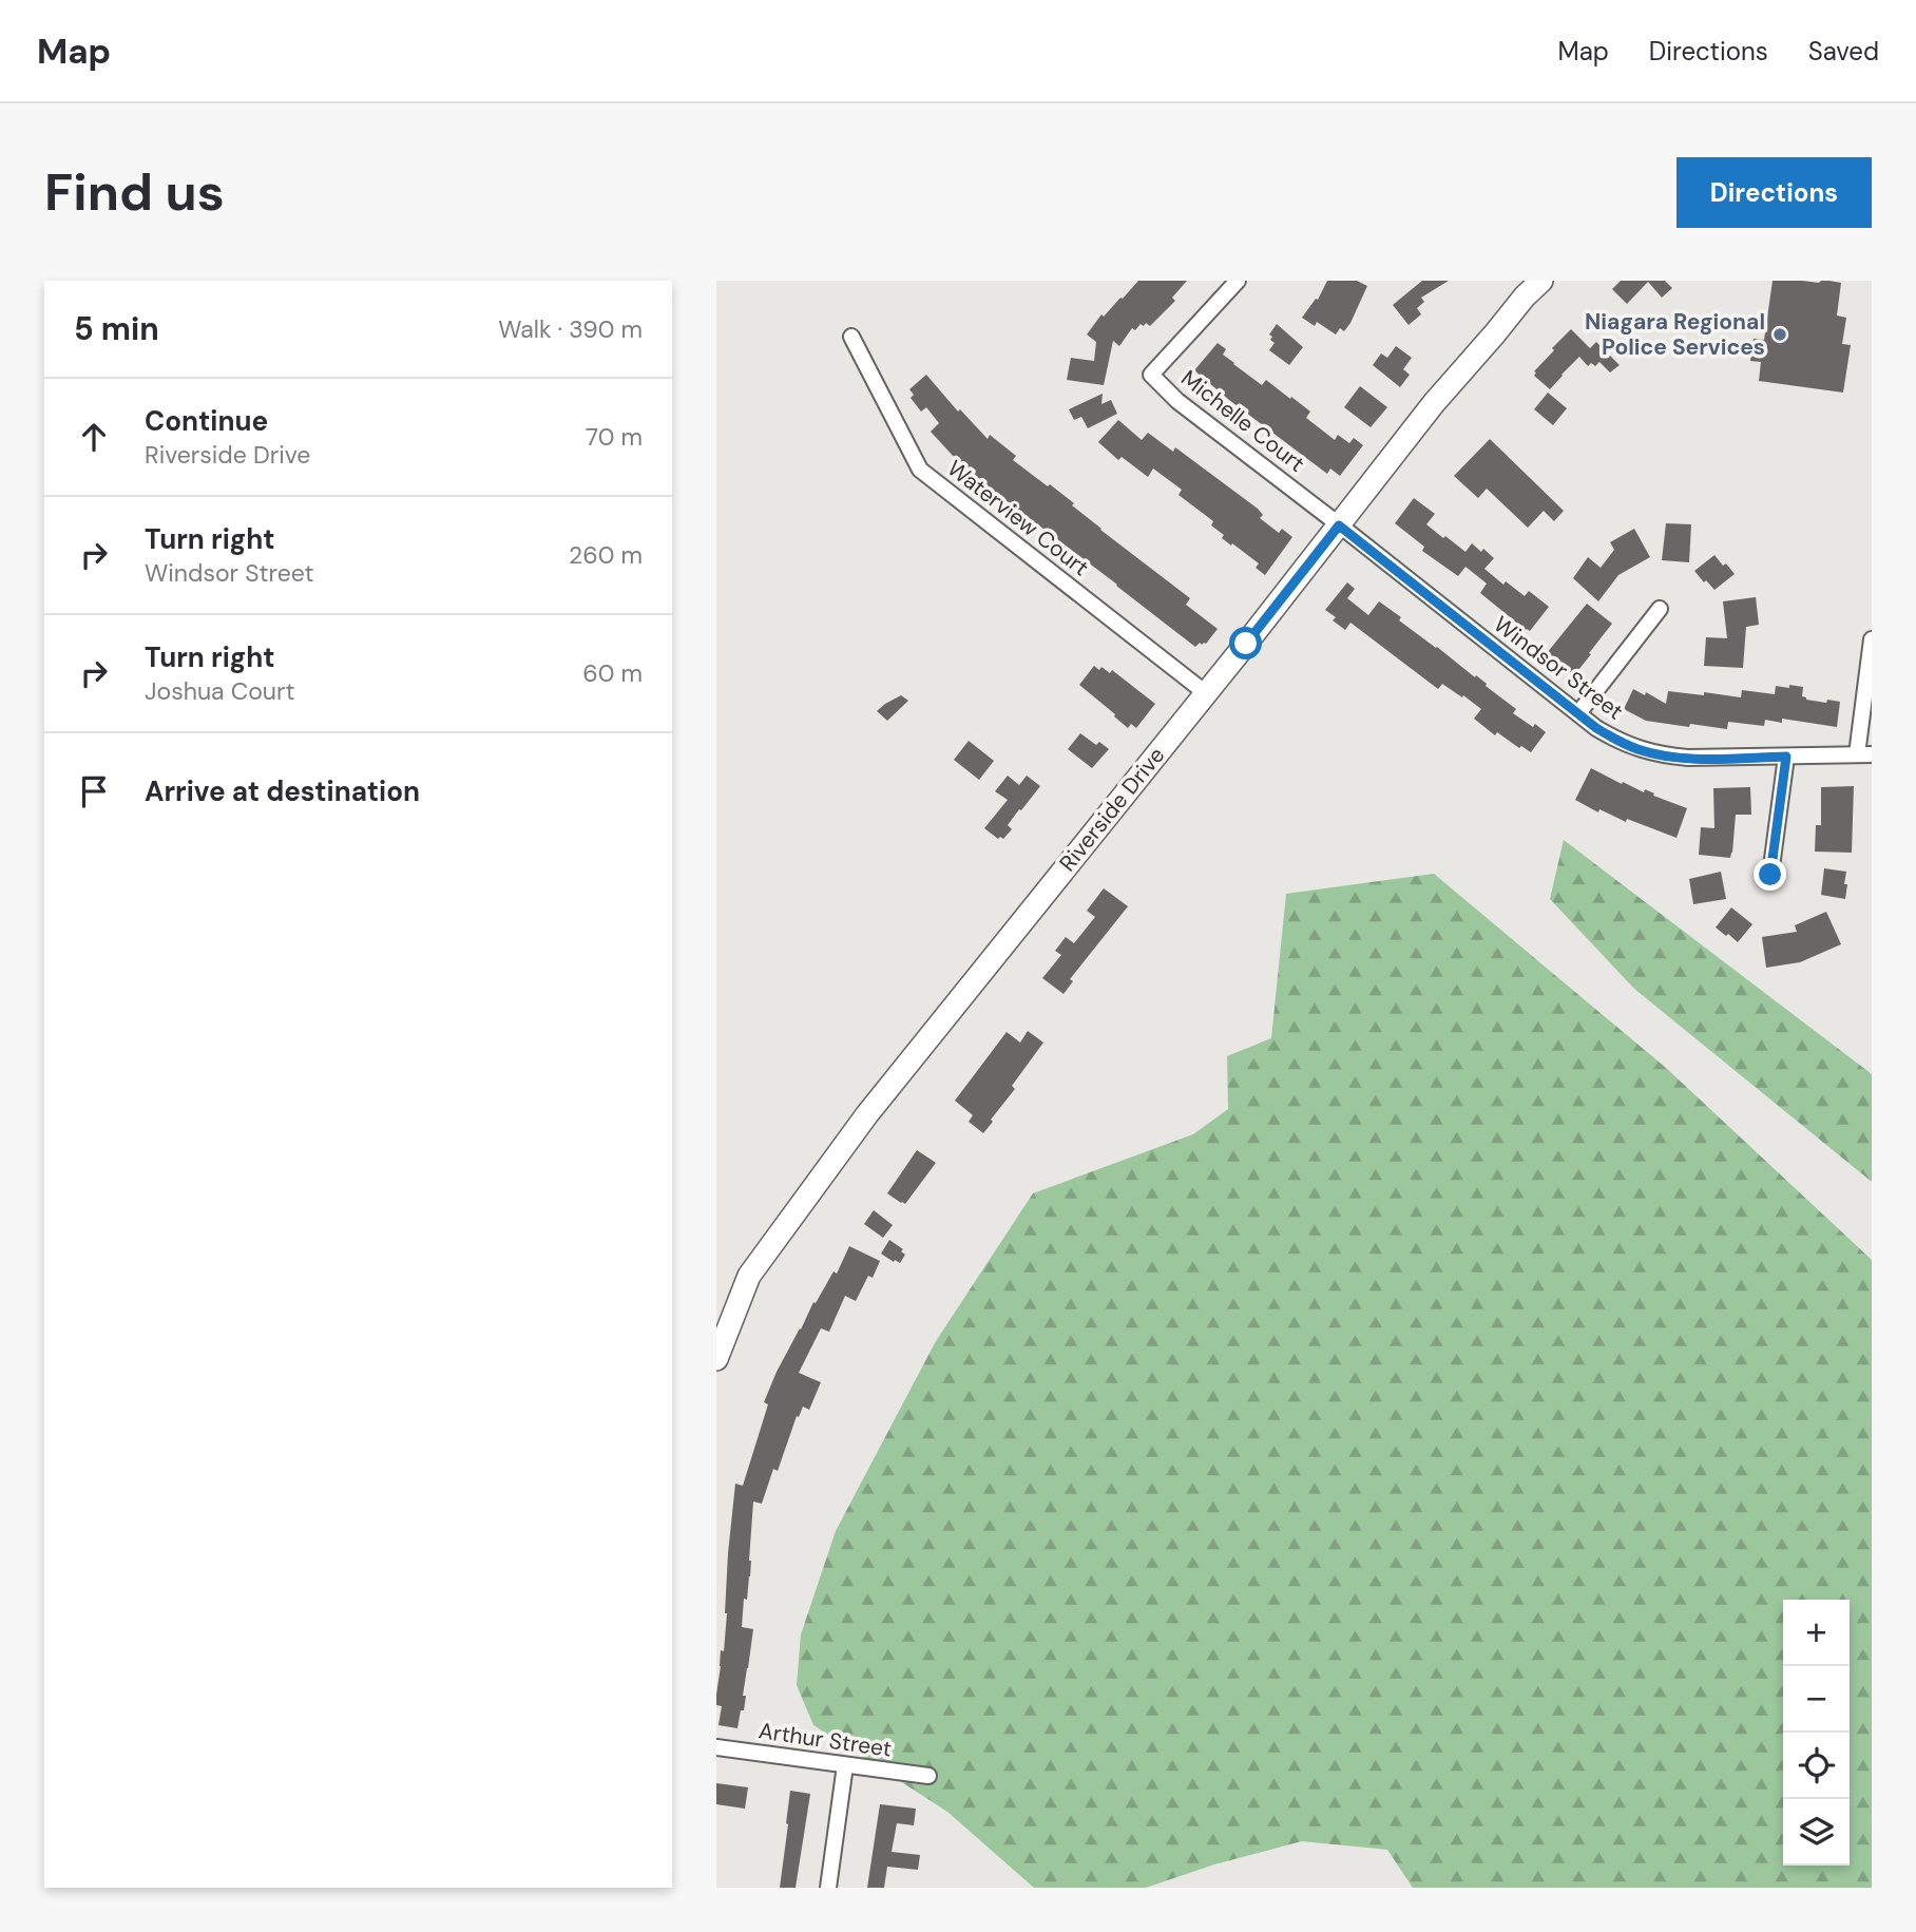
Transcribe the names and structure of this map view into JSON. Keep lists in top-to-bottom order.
{
  "streets": {
    "main road": ["Riverside Drive"],
    "street": [
      "Michelle Court",
      "Waterview Court",
      "Windsor Street",
      "Arthur Street"
    ]
  },
  "crossings": [
    ["Michelle Court", "Windsor Street"],
    ["Michelle Court", "Riverside Drive"],
    ["Waterview Court", "Riverside Drive"],
    ["Windsor Street", "Riverside Drive"]
  ],
  "places": ["Niagara Regional Police Services"],
  "page": {
    "header": "Map",
    "nav": ["Map", "Directions", "Saved"],
    "buttons": "Directions",
    "title": "Find us",
    "heading": ["5 min", "Walk · 390 m"],
    "list": [
      ["Continue", "Riverside Drive", "70 m"],
      ["Turn right", "Windsor Street", "260 m"],
      ["Turn right", "Joshua Court", "60 m"],
      "Arrive at destination"
    ],
    "map_buttons": ["+", "−"]
  }
}
